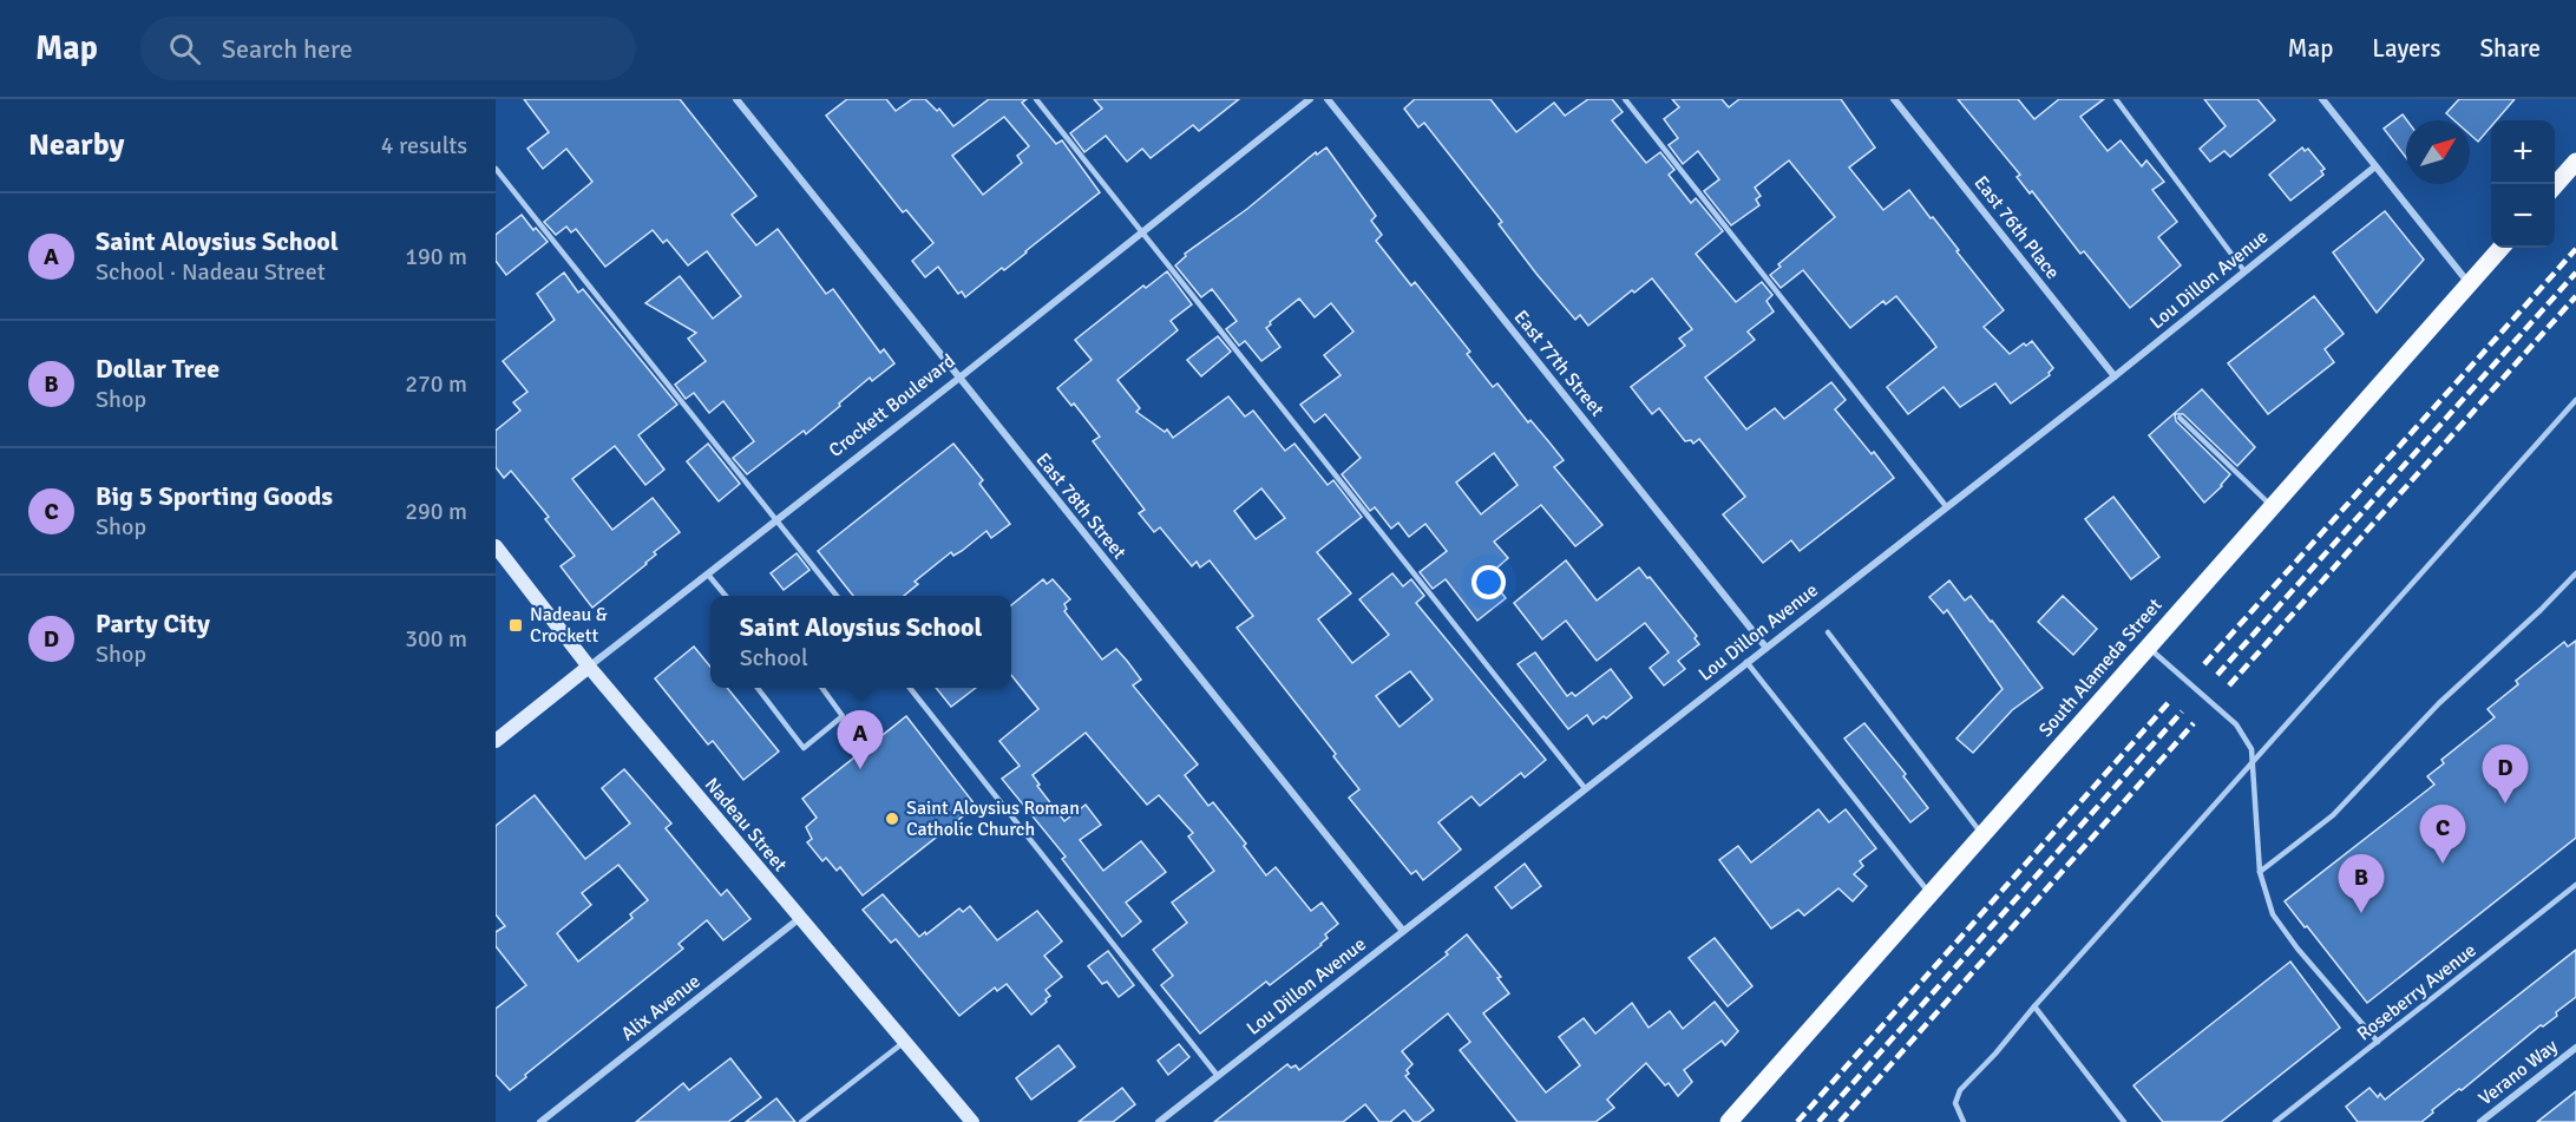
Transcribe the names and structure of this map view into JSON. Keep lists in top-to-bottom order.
{
  "streets": {
    "main road": ["Crockett Boulevard", "South Alameda Street", "Nadeau Street"],
    "street": [
      "East 76th Place",
      "Lou Dillon Avenue",
      "East 77th Street",
      "East 78th Street",
      "Alix Avenue",
      "Verano Way"
    ],
    "lane": ["Roseberry Avenue"]
  },
  "crossings": [
    ["East 76th Place", "Lou Dillon Avenue"],
    ["Lou Dillon Avenue", "East 77th Street"],
    ["Lou Dillon Avenue", "East 78th Street"],
    ["Crockett Boulevard", "East 78th Street"],
    ["Crockett Boulevard", "Nadeau Street"],
    ["Nadeau Street", "Alix Avenue"]
  ],
  "places": {
    "transit": ["Nadeau & Crockett"],
    "other": ["Saint Aloysius Roman Catholic Church"]
  },
  "north": "top right",
  "page": {
    "header": "Map",
    "search": "Search here",
    "nav": ["Map", "Layers", "Share"],
    "heading": ["Nearby", "4 results"],
    "map_buttons": ["+", "−"],
    "list": [
      {
        "mark": "A",
        "name": "Saint Aloysius School",
        "note": "School · Nadeau Street",
        "value": "190 m"
      },
      {
        "mark": "B",
        "name": "Dollar Tree",
        "note": "Shop",
        "value": "270 m"
      },
      {
        "mark": "C",
        "name": "Big 5 Sporting Goods",
        "note": "Shop",
        "value": "290 m"
      },
      {
        "mark": "D",
        "name": "Party City",
        "note": "Shop",
        "value": "300 m"
      }
    ],
    "popup": ["Saint Aloysius School", "School"],
    "pins": [
      "A",
      "D",
      "C",
      "B"
    ]
  }
}
